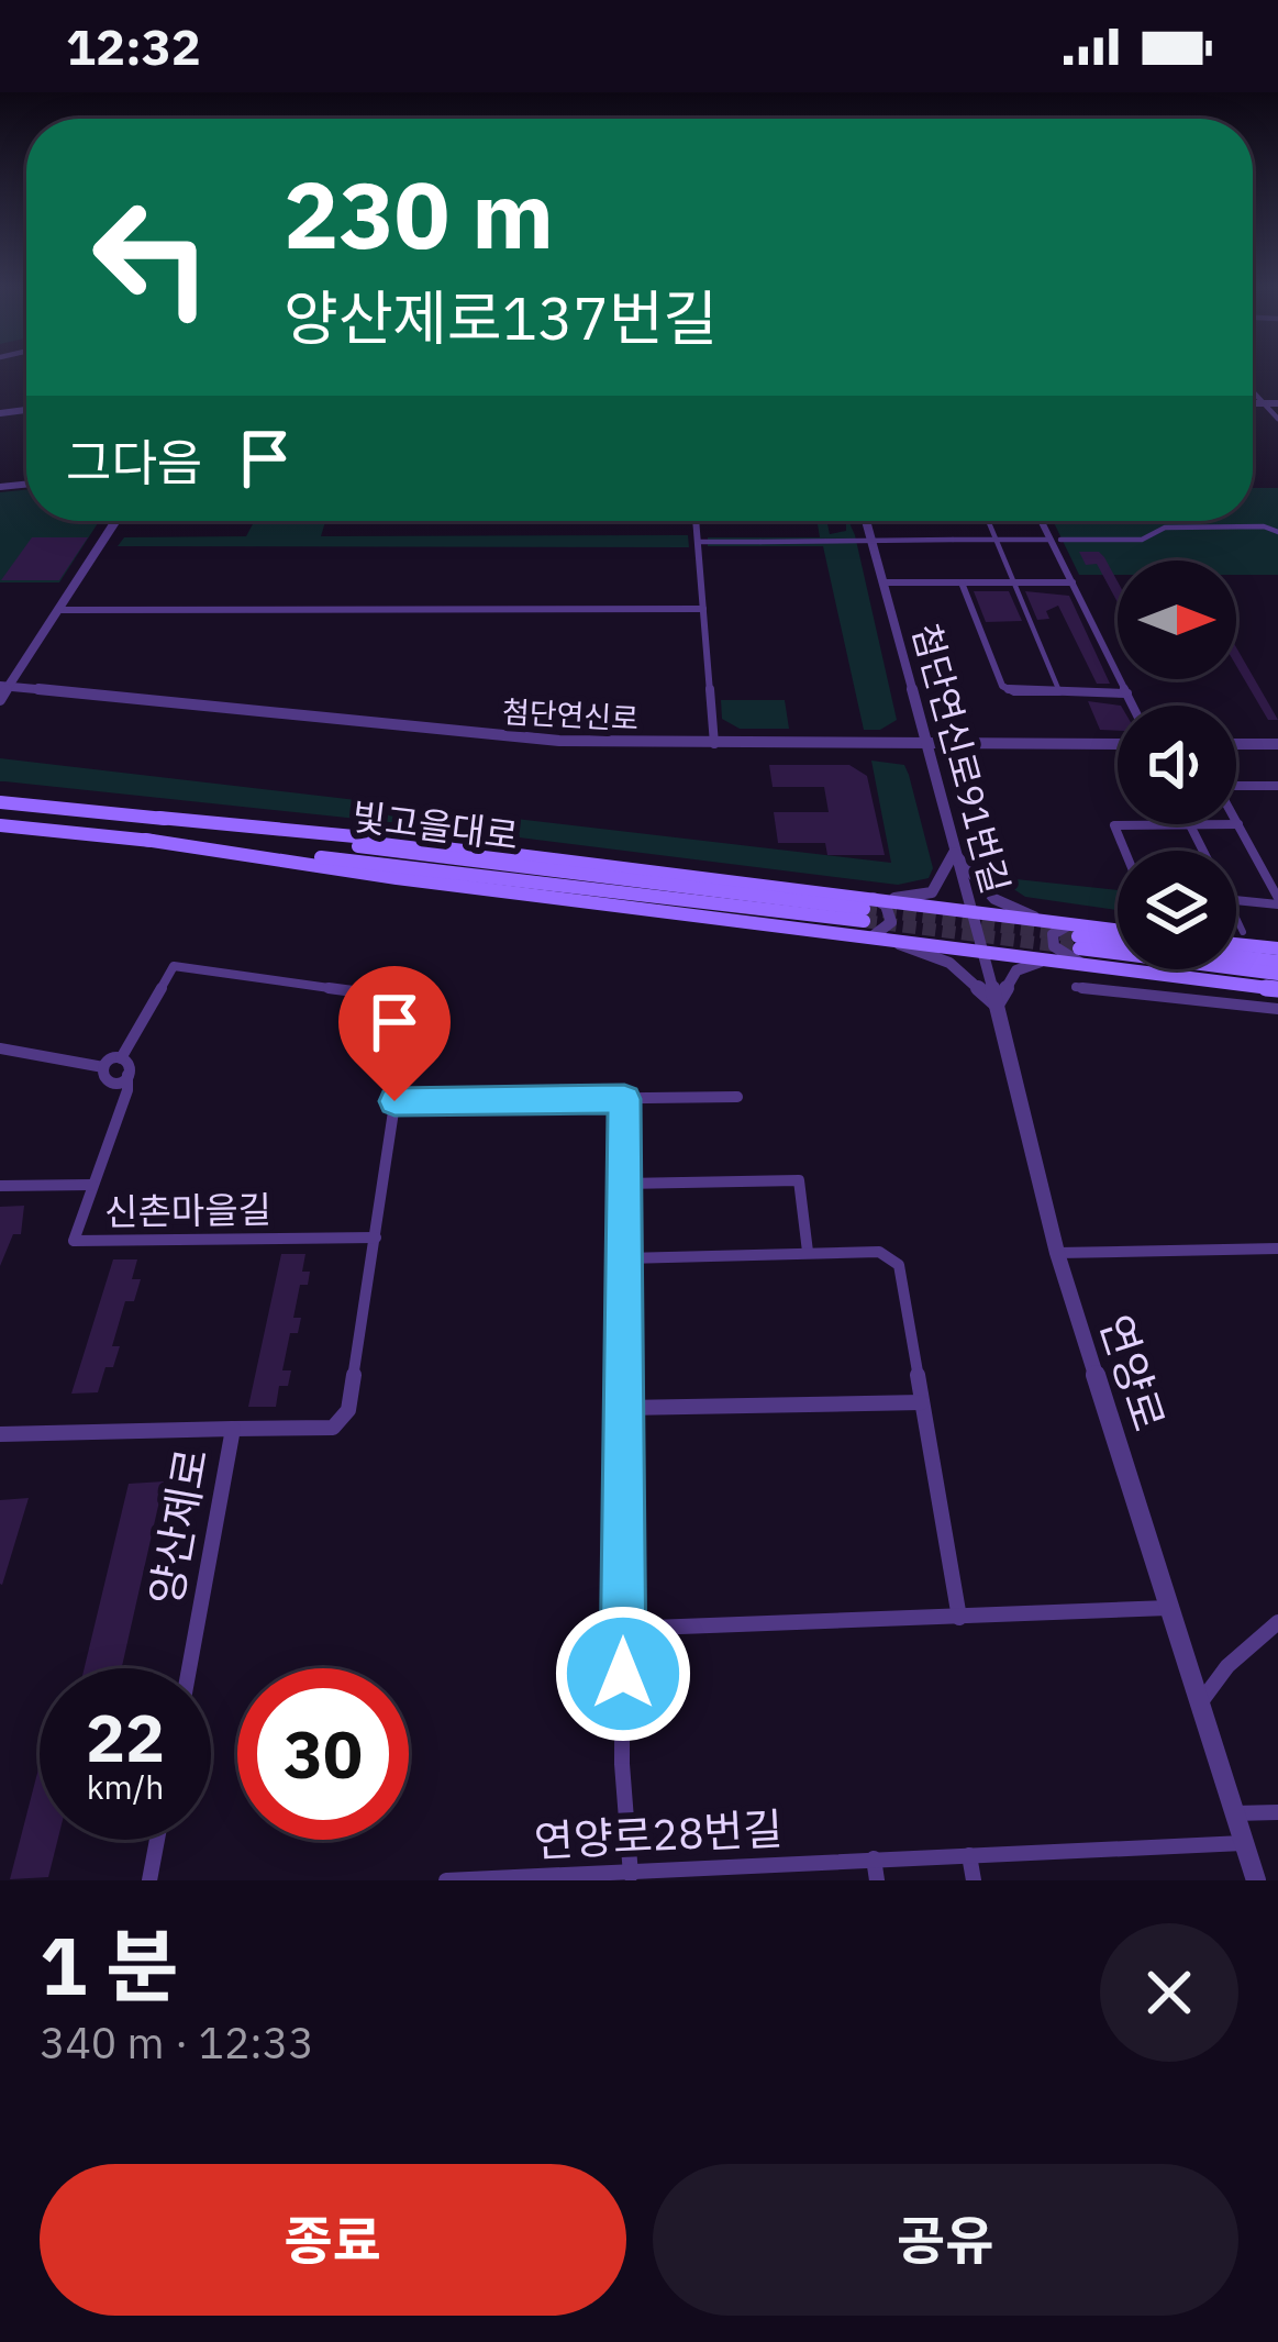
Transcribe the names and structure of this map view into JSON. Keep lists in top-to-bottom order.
{
  "streets": {
    "street": [
      "첨단연신로",
      "첨단연신로91번길",
      "신촌마을길",
      "연양로",
      "양산제로",
      "연양로28번길"
    ]
  },
  "crossings": [
    ["첨단연신로", "첨단연신로91번길"],
    ["첨단연신로91번길", "연양로"],
    ["연양로", "연양로28번길"]
  ],
  "north": "right",
  "page": {
    "status": "12:32",
    "turn": ["230 m", "양산제로137번길"],
    "then": "그다음",
    "speed": "22 km/h",
    "limit": "30",
    "heading": ["1 분", "340 m · 12:33"],
    "buttons": ["종료", "공유"]
  }
}
